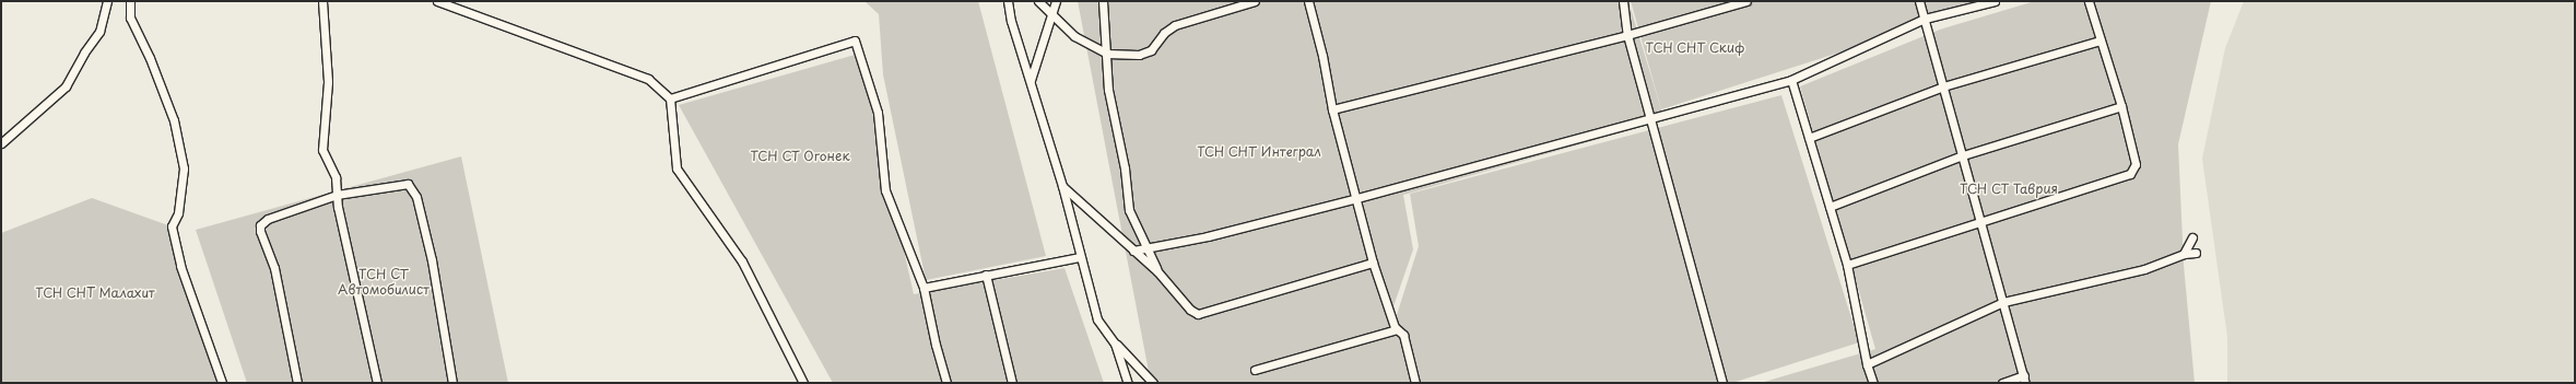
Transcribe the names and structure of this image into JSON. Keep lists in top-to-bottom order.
{
  "parks": [
    "ТСН СНТ Скиф",
    "ТСН СНТ Интеграл",
    "ТСН СТ Огонек",
    "ТСН СТ Таврия",
    "ТСН СТ Автомобилист",
    "ТСН СНТ Малахит"
  ]
}
